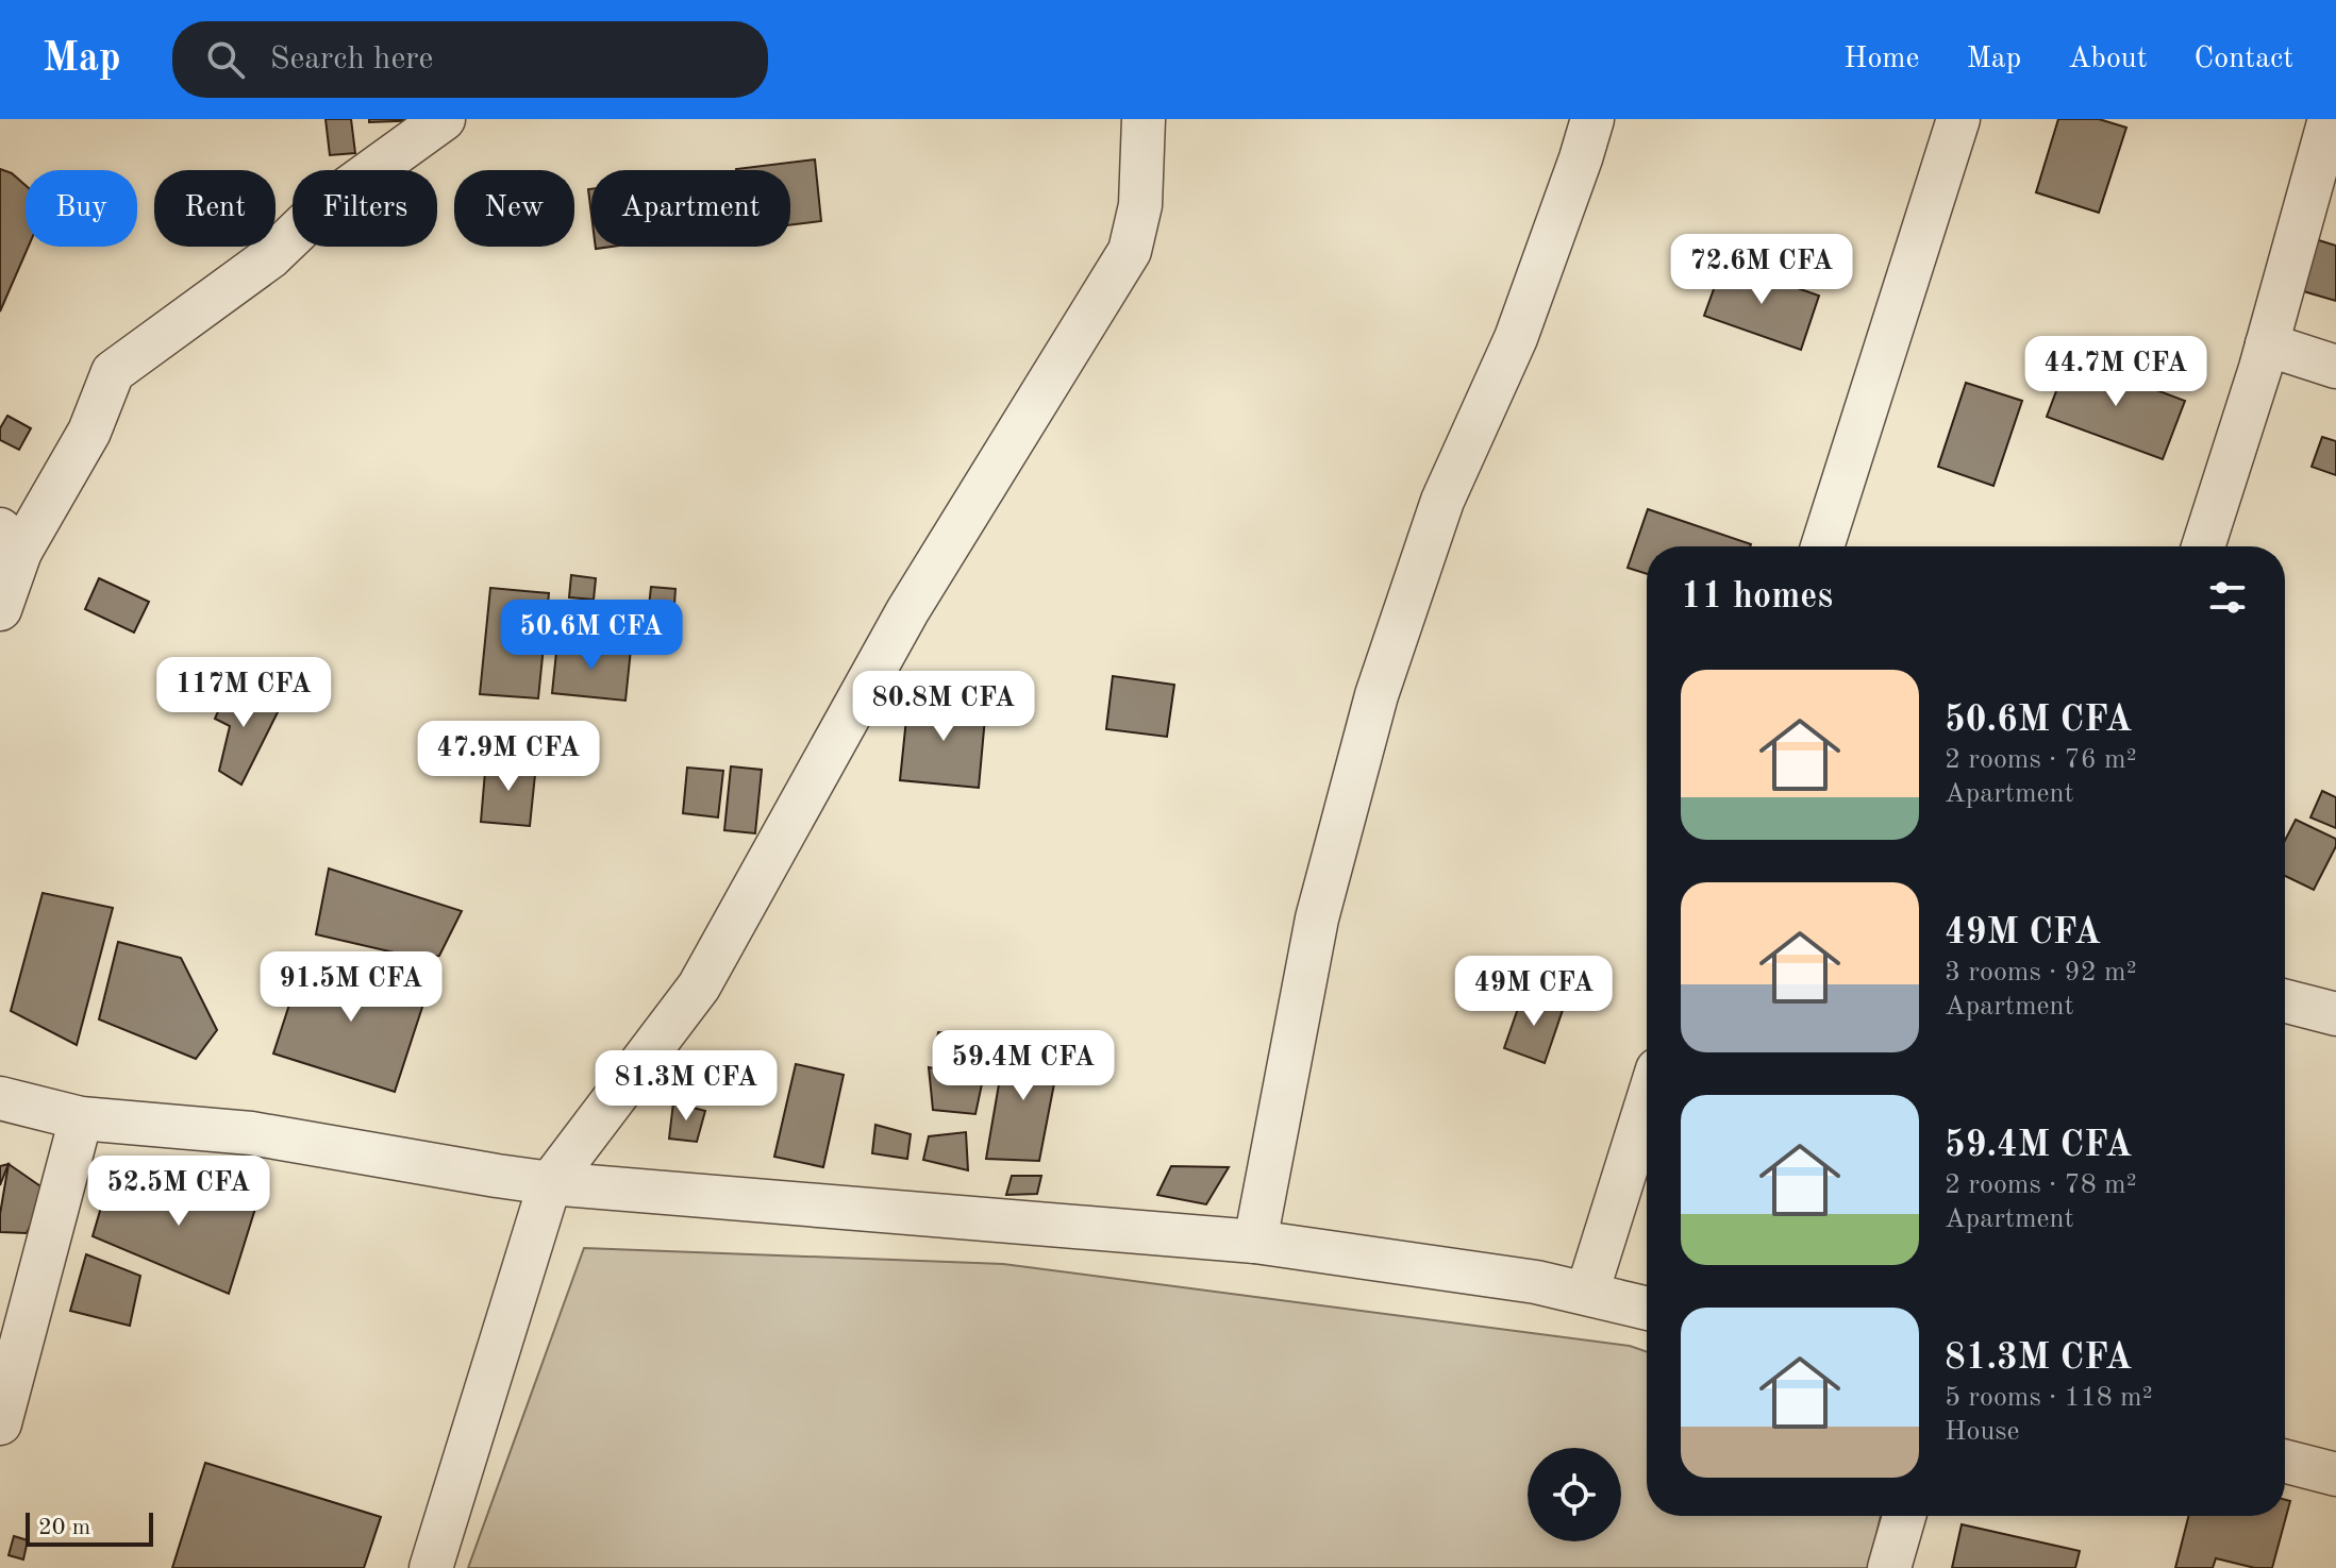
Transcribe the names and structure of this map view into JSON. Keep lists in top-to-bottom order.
{
  "scale_bar": "20 m",
  "page": {
    "header": "Map",
    "search": "Search here",
    "nav": [
      "Home",
      "Map",
      "About",
      "Contact"
    ],
    "chip": [
      "Buy",
      "Rent",
      "Filters",
      "New",
      "Apartment"
    ],
    "price": [
      "72.6M CFA",
      "44.7M CFA",
      "50.6M CFA",
      "117M CFA",
      "80.8M CFA",
      "47.9M CFA",
      "91.5M CFA",
      "49M CFA",
      "59.4M CFA",
      "81.3M CFA",
      "52.5M CFA"
    ],
    "heading": "11 homes",
    "list": [
      {
        "name": "50.6M CFA",
        "note": "2 rooms · 76 m² · Apartment"
      },
      {
        "name": "49M CFA",
        "note": "3 rooms · 92 m² · Apartment"
      },
      {
        "name": "59.4M CFA",
        "note": "2 rooms · 78 m² · Apartment"
      },
      {
        "name": "81.3M CFA",
        "note": "5 rooms · 118 m² · House"
      }
    ],
    "scale": "20 m"
  }
}
